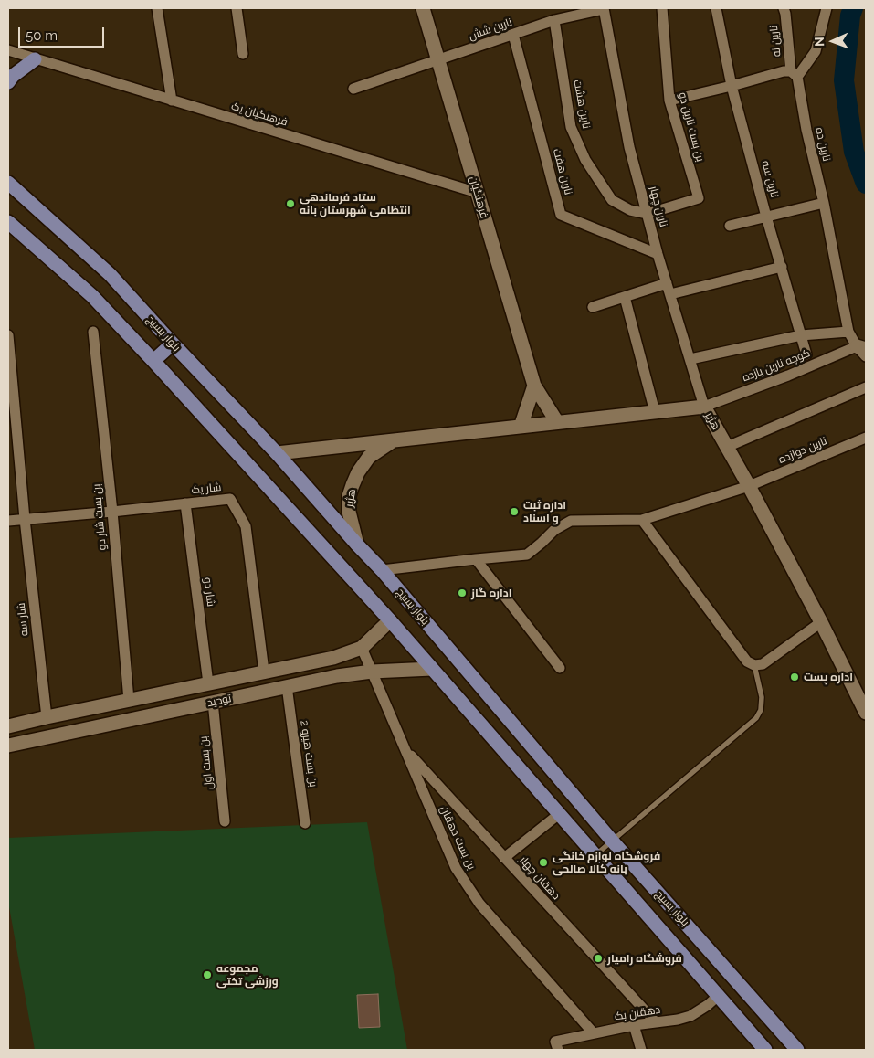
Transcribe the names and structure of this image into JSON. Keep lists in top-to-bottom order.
{
  "streets": {
    "main road": [
      "فرهنگیان",
      "بلوار بسیج",
      "هژیر",
      "توحید"
    ],
    "street": [
      "نارین شش",
      "نارین نه",
      "نارین هشت",
      "فرهنگیان یک",
      "بن بست نارین دو",
      "نارین ده",
      "نارین هفت",
      "نارین سه",
      "نارین چهار",
      "کوچه نارین یازده",
      "نارین دوازده",
      "شار یک",
      "بن بست شار دو",
      "شار دو",
      "شار سه",
      "بن بست هیرو 2",
      "بن بست اول",
      "بن بست دهقان",
      "دهقان چهار",
      "دهقان یک"
    ]
  },
  "crossings": [
    ["نارین شش", "نارین هشت"],
    ["نارین شش", "نارین هفت"],
    ["نارین شش", "فرهنگیان"],
    ["نارین شش", "نارین چهار"],
    ["نارین نه", "نارین ده"],
    ["نارین هشت", "بن بست نارین دو"],
    ["نارین هشت", "نارین چهار"],
    ["فرهنگیان یک", "فرهنگیان"],
    ["بن بست نارین دو", "نارین چهار"],
    ["نارین ده", "کوچه نارین یازده"],
    ["نارین هفت", "نارین چهار"],
    ["فرهنگیان", "هژیر"],
    ["نارین چهار", "کوچه نارین یازده"],
    ["نارین چهار", "هژیر"],
    ["بلوار بسیج", "هژیر"],
    ["بلوار بسیج", "نارین دوازده"],
    ["بلوار بسیج", "توحید"],
    ["بلوار بسیج", "دهقان یک"],
    ["کوچه نارین یازده", "هژیر"],
    ["هژیر", "نارین دوازده"],
    ["شار یک", "بن بست شار دو"],
    ["شار یک", "شار دو"],
    ["شار یک", "شار سه"],
    ["شار یک", "توحید"],
    ["بن بست شار دو", "توحید"],
    ["شار دو", "توحید"],
    ["شار سه", "توحید"],
    ["توحید", "بن بست هیرو 2"],
    ["توحید", "بن بست اول"],
    ["توحید", "بن بست دهقان"],
    ["بن بست دهقان", "دهقان چهار"],
    ["بن بست دهقان", "دهقان یک"],
    ["دهقان چهار", "دهقان یک"]
  ],
  "places": [
    "ستاد فرماندهی انتظامی شهرستان بانه",
    "اداره ثبت و اسناد",
    "اداره گاز",
    "اداره پست",
    "فروشگاه لوازم خانگی بانه کالا صالحی",
    "فروشگاه رامیار",
    "مجموعه ورزشی تختی"
  ],
  "scale_bar": "50 m",
  "north": "left"
}
